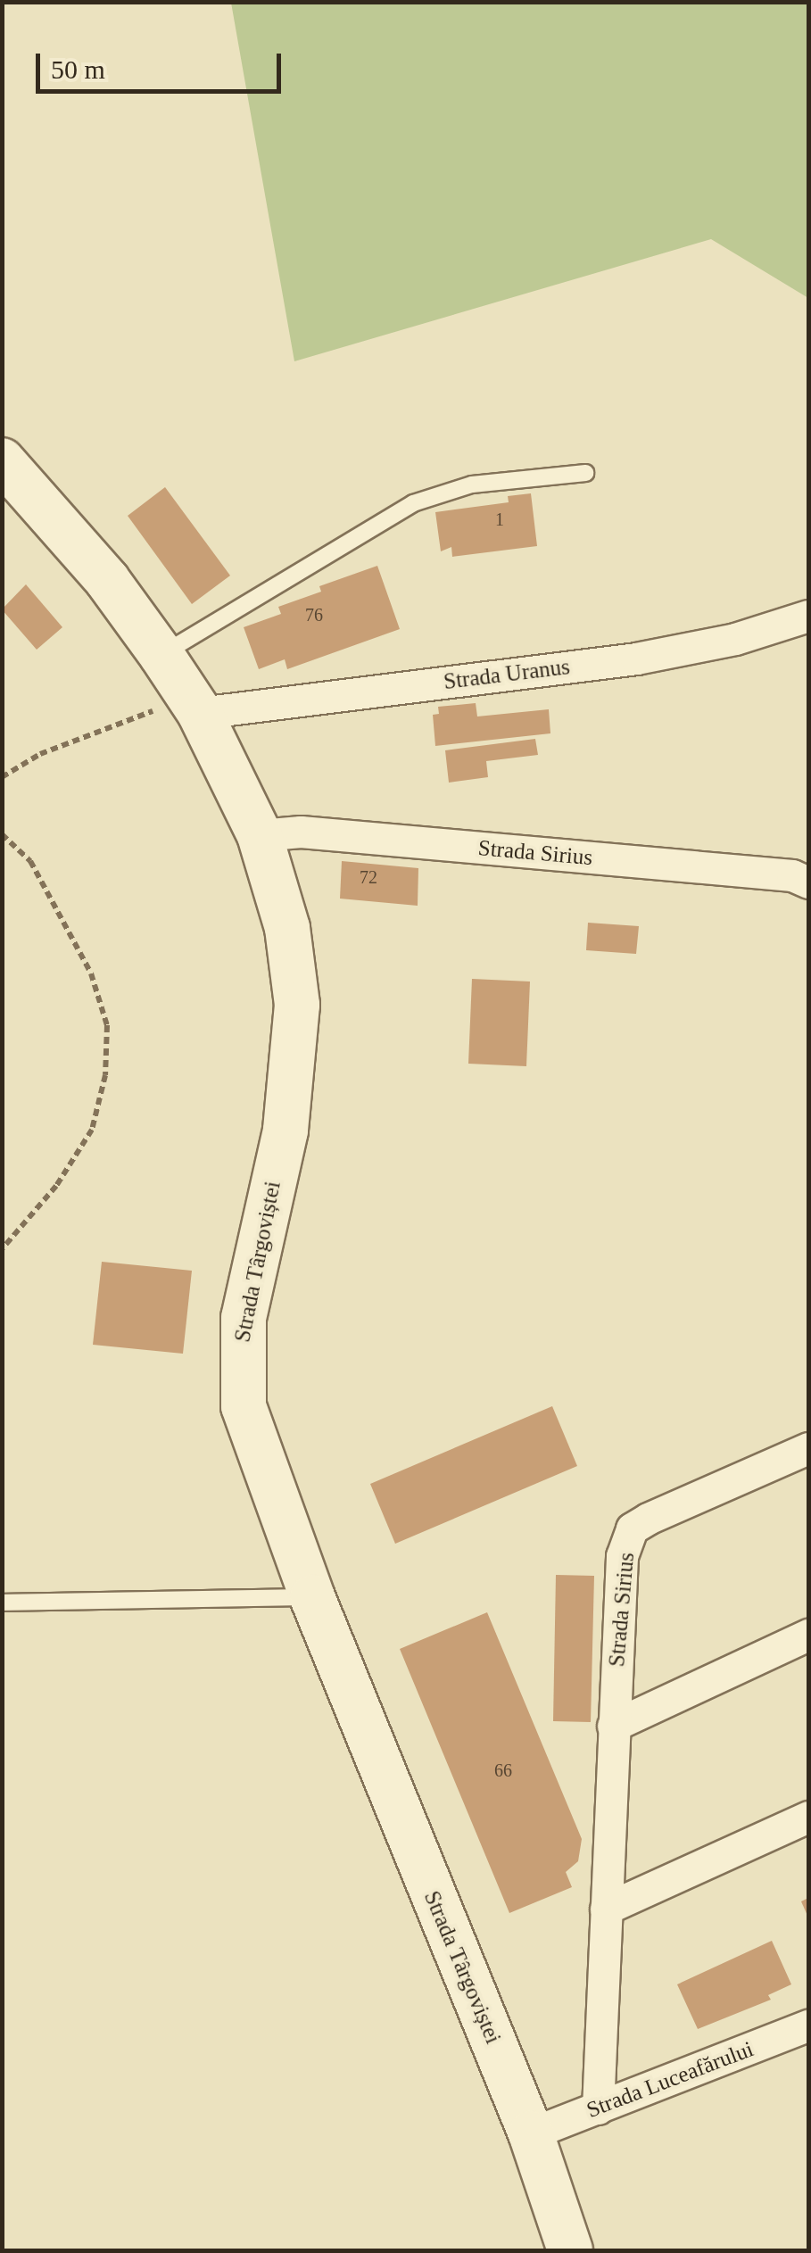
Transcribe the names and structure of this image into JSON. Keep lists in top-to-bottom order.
{
  "streets": {
    "main road": ["Strada Târgoviștei"],
    "street": ["Strada Uranus", "Strada Sirius", "Strada Luceafărului"]
  },
  "crossings": [
    ["Strada Uranus", "Strada Târgoviștei"],
    ["Strada Sirius", "Strada Târgoviștei"],
    ["Strada Sirius", "Strada Luceafărului"],
    ["Strada Târgoviștei", "Strada Luceafărului"]
  ],
  "house_numbers": [
    "1",
    "76",
    "72",
    "66"
  ],
  "scale_bar": "50 m"
}
